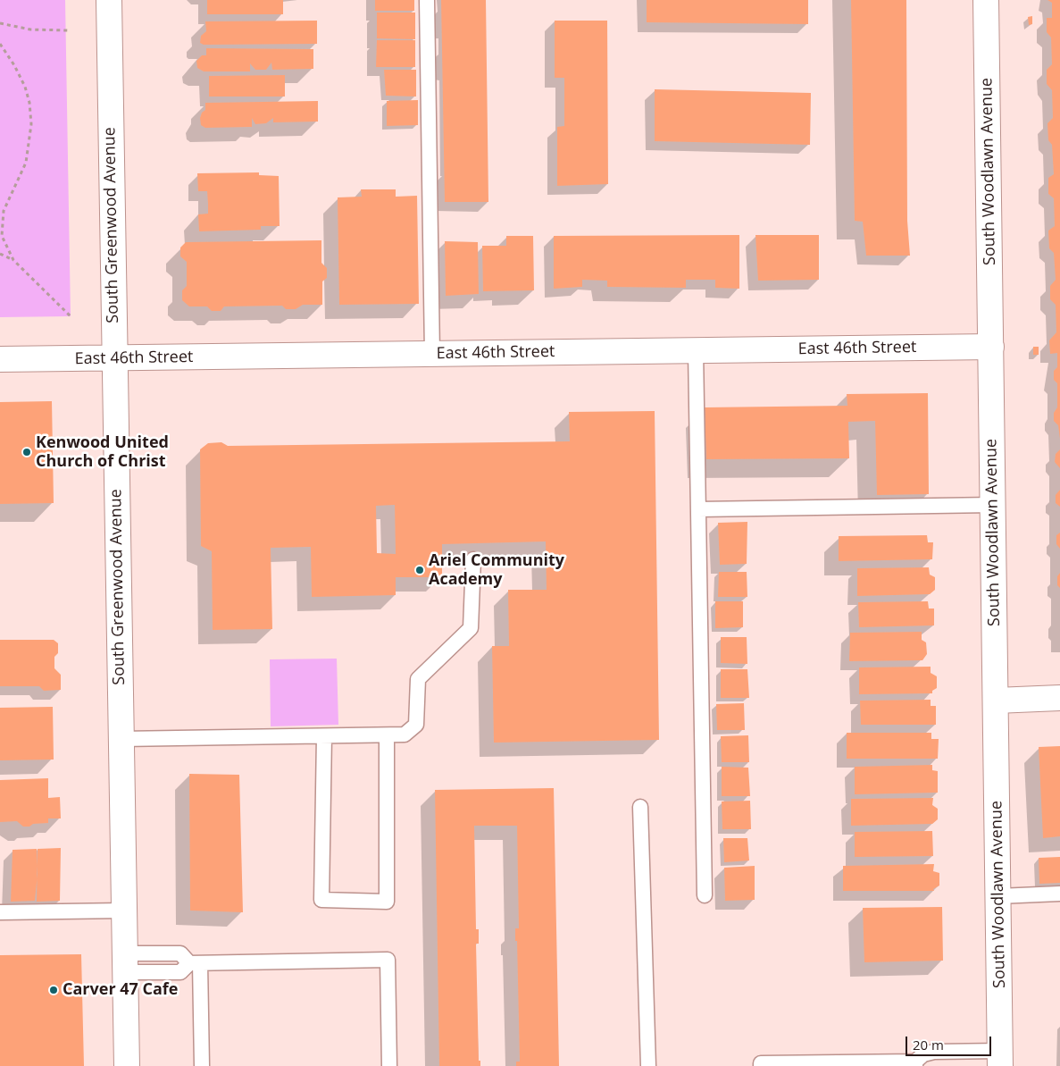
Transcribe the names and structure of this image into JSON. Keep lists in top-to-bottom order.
{
  "streets": {
    "street": ["South Woodlawn Avenue", "South Greenwood Avenue", "East 46th Street"]
  },
  "crossings": [
    ["South Woodlawn Avenue", "East 46th Street"],
    ["South Greenwood Avenue", "East 46th Street"]
  ],
  "places": ["Kenwood United Church of Christ", "Ariel Community Academy", "Carver 47 Cafe"],
  "scale_bar": "20 m"
}
